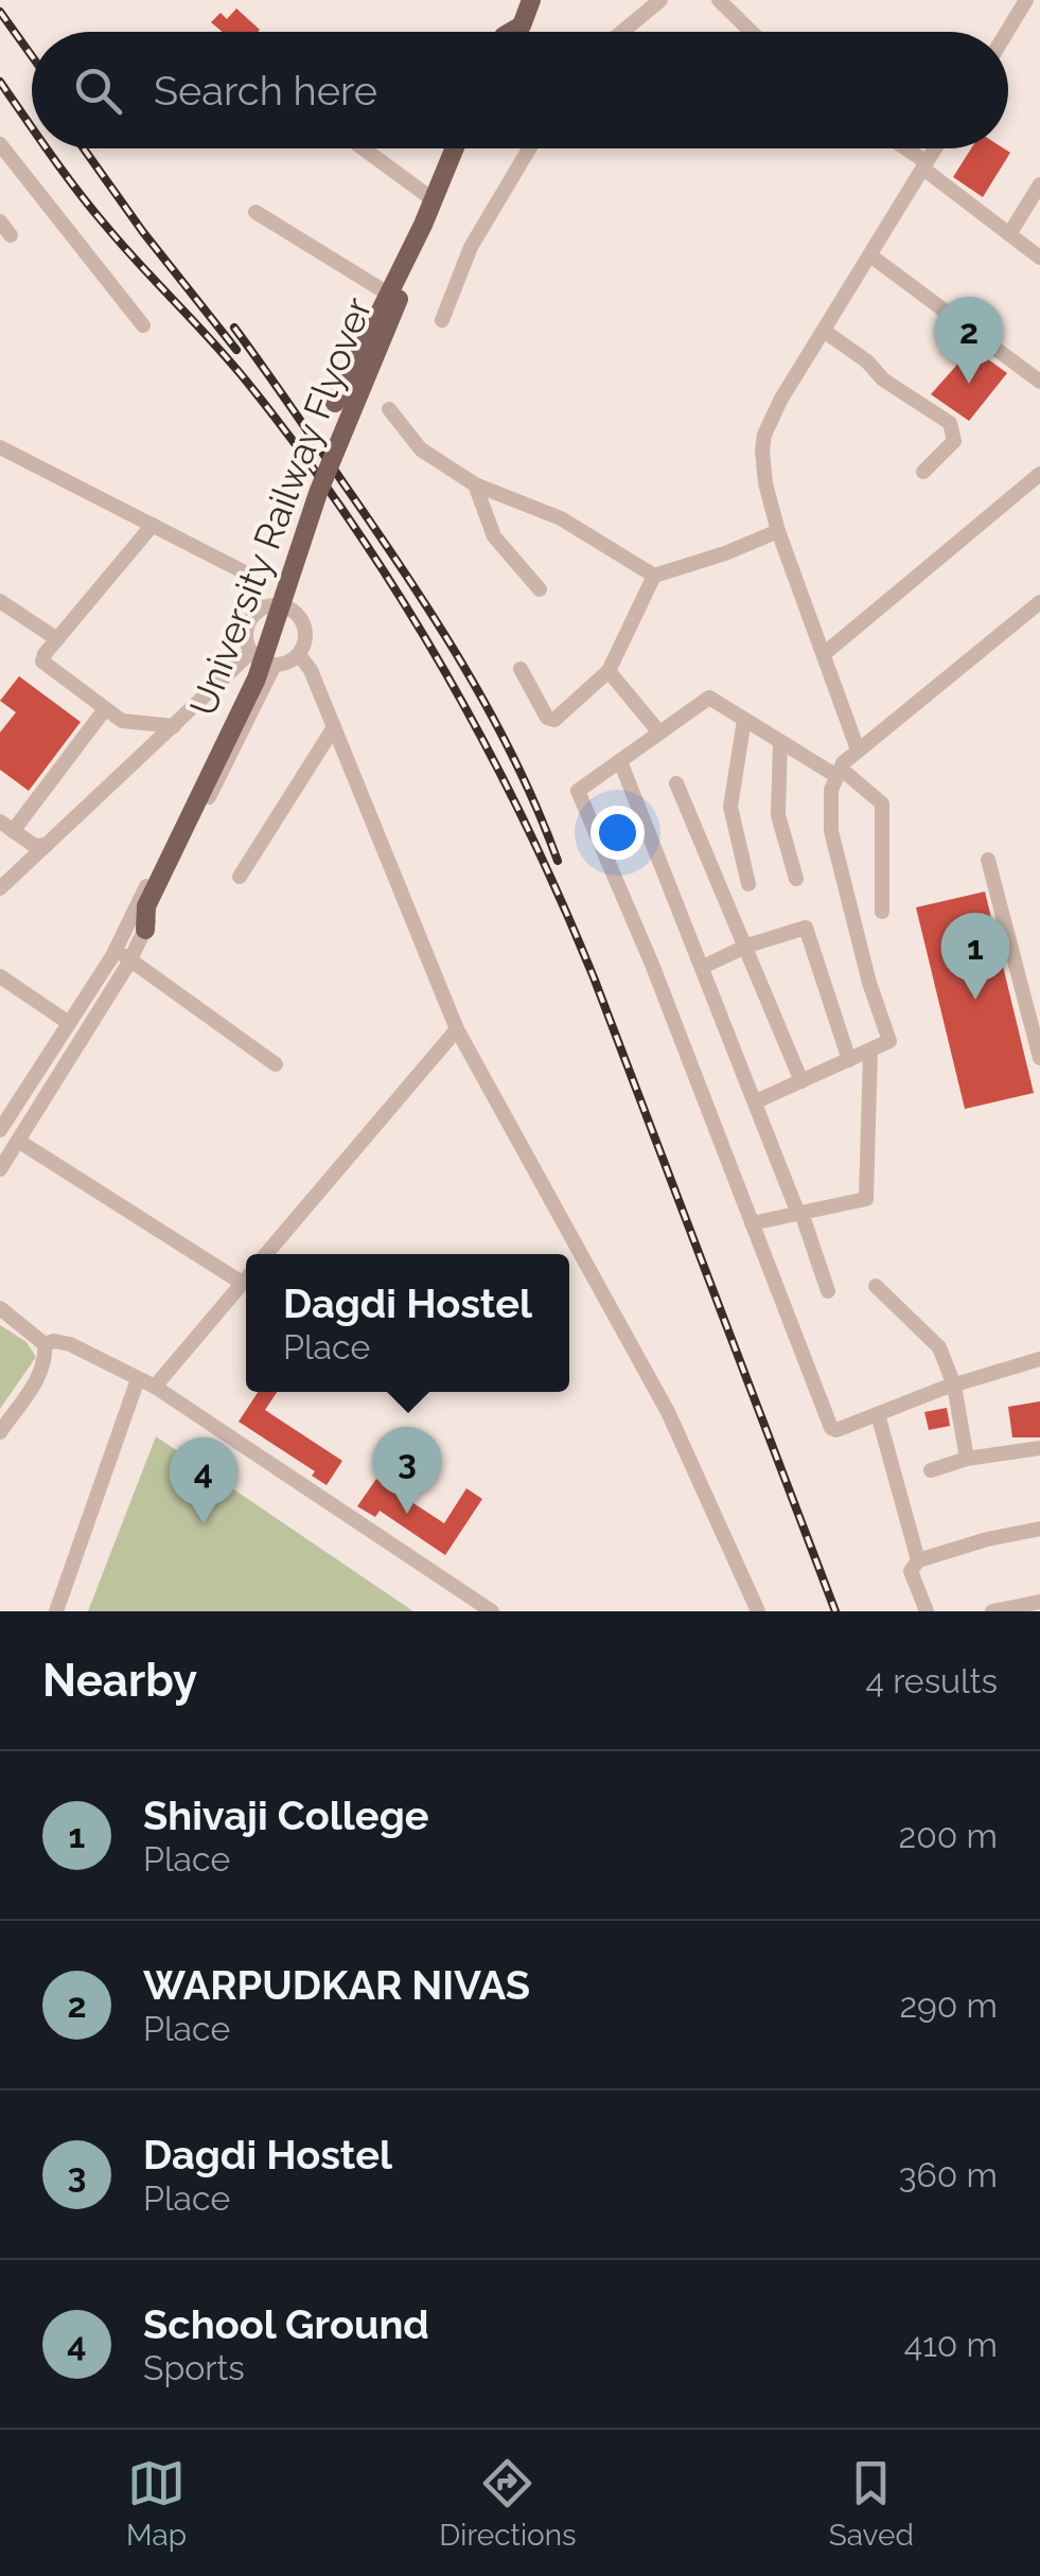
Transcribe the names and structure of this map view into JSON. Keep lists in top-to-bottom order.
{
  "streets": {
    "main road": ["University Railway Flyover"]
  },
  "page": {
    "search": "Search here",
    "pins": [
      "2",
      "1",
      "3",
      "4"
    ],
    "popup": ["Dagdi Hostel", "Place"],
    "heading": ["Nearby", "4 results"],
    "list": [
      {
        "mark": "1",
        "name": "Shivaji College",
        "note": "Place",
        "value": "200 m"
      },
      {
        "mark": "2",
        "name": "WARPUDKAR NIVAS",
        "note": "Place",
        "value": "290 m"
      },
      {
        "mark": "3",
        "name": "Dagdi Hostel",
        "note": "Place",
        "value": "360 m"
      },
      {
        "mark": "4",
        "name": "School Ground",
        "note": "Sports",
        "value": "410 m"
      }
    ],
    "nav": ["Map", "Directions", "Saved"]
  }
}
